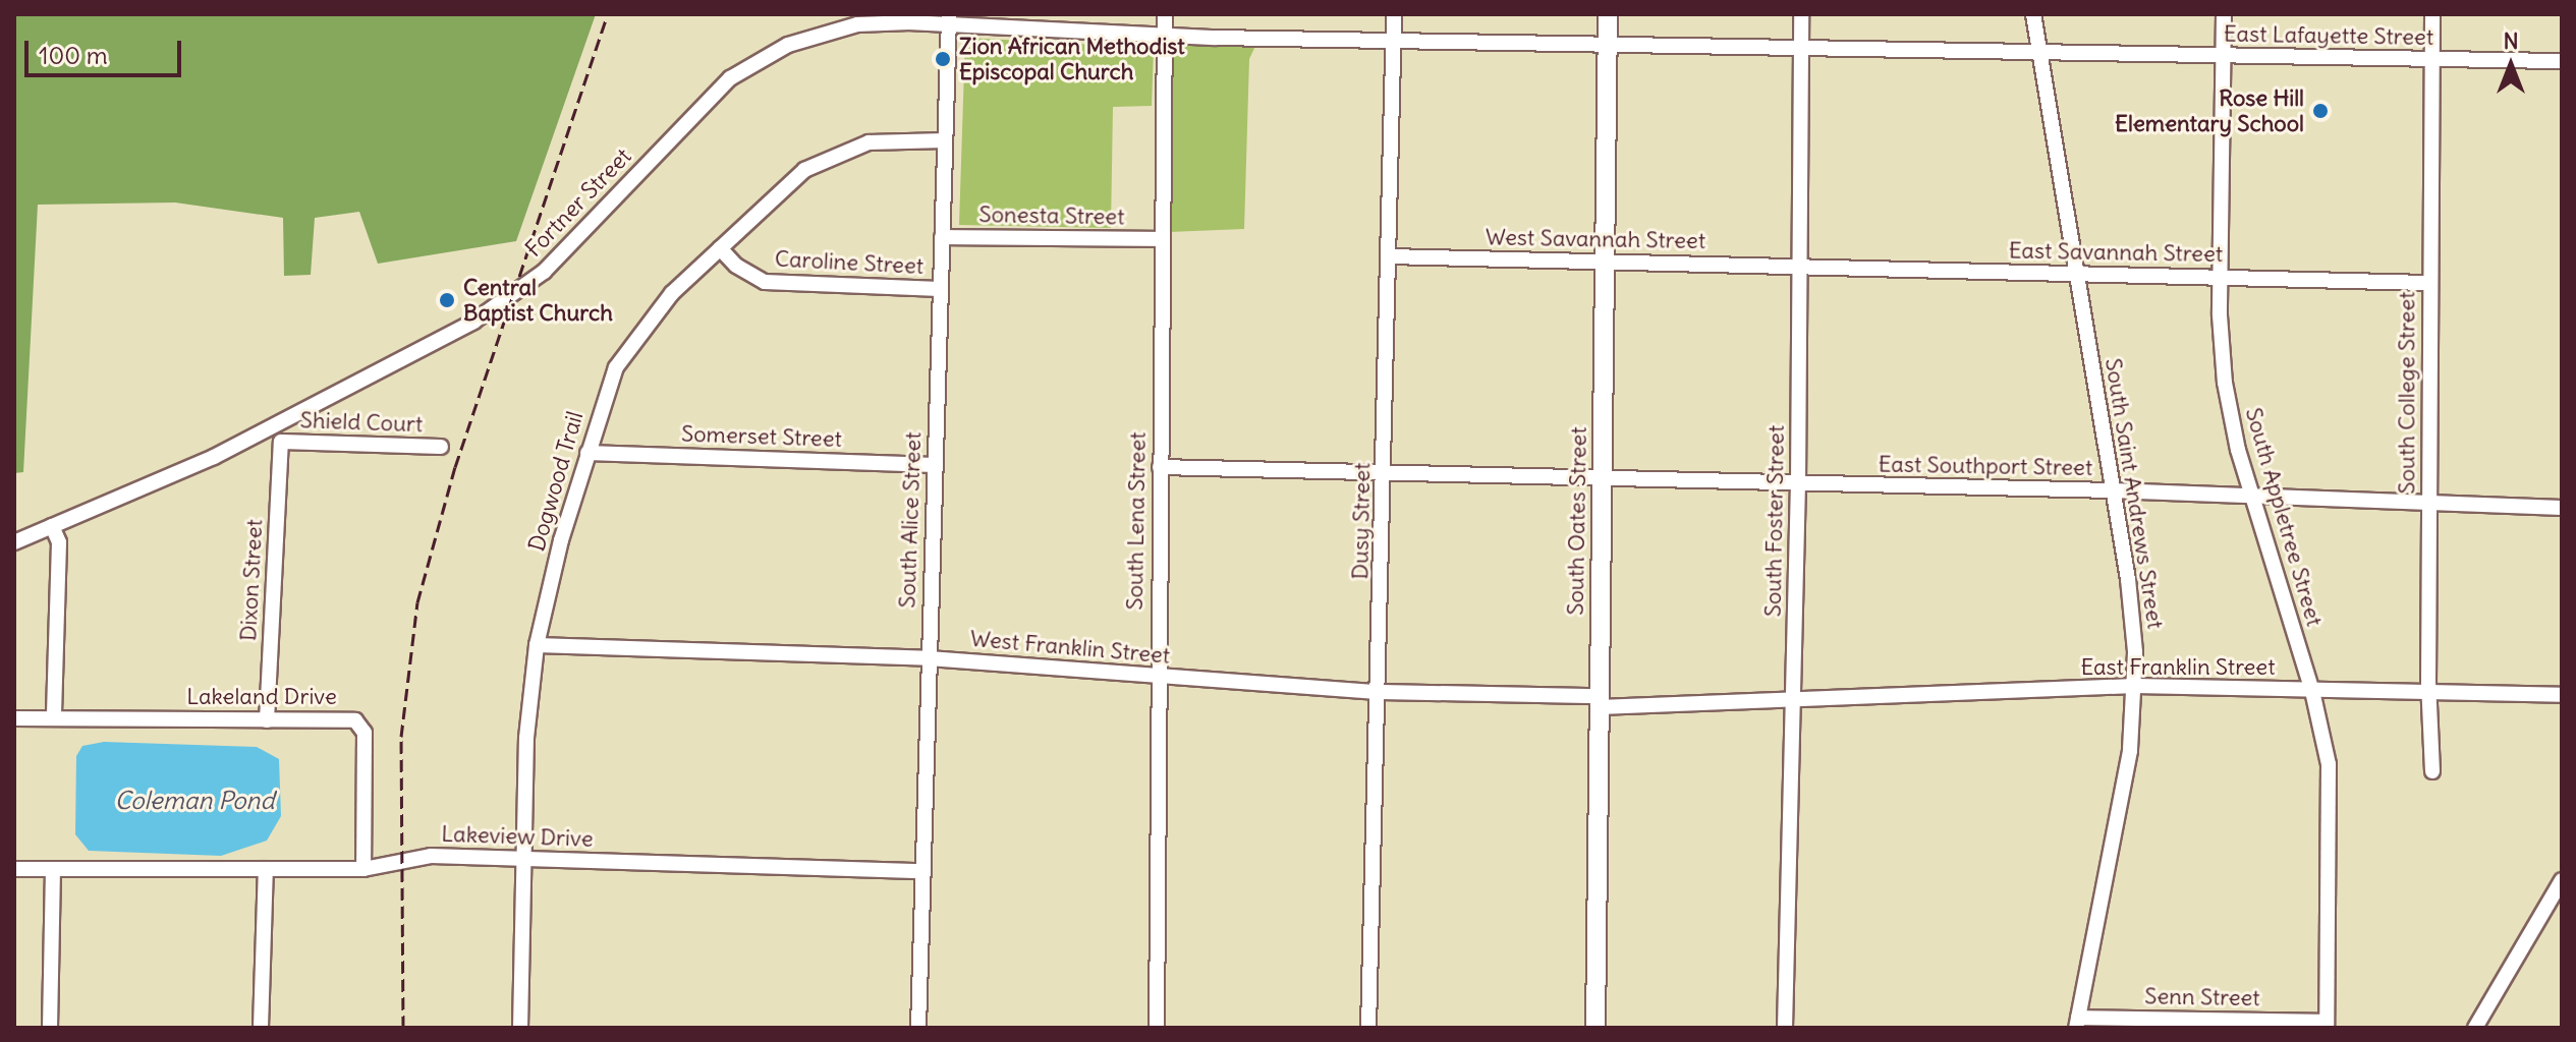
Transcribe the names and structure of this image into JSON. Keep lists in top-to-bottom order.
{
  "streets": {
    "main road": ["South Oates Street"],
    "street": [
      "East Lafayette Street",
      "Fortner Street",
      "Sonesta Street",
      "West Savannah Street",
      "East Savannah Street",
      "Caroline Street",
      "South College Street",
      "Shield Court",
      "Somerset Street",
      "East Southport Street",
      "Dogwood Trail",
      "South Saint Andrews Street",
      "South Appletree Street",
      "South Alice Street",
      "South Lena Street",
      "Dusy Street",
      "South Foster Street",
      "Dixon Street",
      "West Franklin Street",
      "East Franklin Street",
      "Lakeland Drive",
      "Lakeview Drive",
      "Senn Street"
    ]
  },
  "crossings": [
    ["East Lafayette Street", "Fortner Street"],
    ["East Lafayette Street", "South College Street"],
    ["East Lafayette Street", "South Saint Andrews Street"],
    ["East Lafayette Street", "South Appletree Street"],
    ["East Lafayette Street", "Dusy Street"],
    ["East Lafayette Street", "South Oates Street"],
    ["East Lafayette Street", "South Foster Street"],
    ["Fortner Street", "South Alice Street"],
    ["Fortner Street", "South Lena Street"],
    ["Fortner Street", "Dusy Street"],
    ["Sonesta Street", "South Alice Street"],
    ["Sonesta Street", "South Lena Street"],
    ["West Savannah Street", "East Savannah Street"],
    ["West Savannah Street", "Dusy Street"],
    ["West Savannah Street", "South Oates Street"],
    ["West Savannah Street", "South Foster Street"],
    ["East Savannah Street", "South College Street"],
    ["East Savannah Street", "South Saint Andrews Street"],
    ["East Savannah Street", "South Appletree Street"],
    ["East Savannah Street", "South Foster Street"],
    ["Caroline Street", "Dogwood Trail"],
    ["Caroline Street", "South Alice Street"],
    ["South College Street", "East Southport Street"],
    ["South College Street", "East Franklin Street"],
    ["Shield Court", "Dixon Street"],
    ["Somerset Street", "Dogwood Trail"],
    ["Somerset Street", "South Alice Street"],
    ["East Southport Street", "South Saint Andrews Street"],
    ["East Southport Street", "South Appletree Street"],
    ["East Southport Street", "South Lena Street"],
    ["East Southport Street", "Dusy Street"],
    ["East Southport Street", "South Oates Street"],
    ["East Southport Street", "South Foster Street"],
    ["Dogwood Trail", "South Alice Street"],
    ["Dogwood Trail", "West Franklin Street"],
    ["Dogwood Trail", "Lakeview Drive"],
    ["South Saint Andrews Street", "East Franklin Street"],
    ["South Saint Andrews Street", "Senn Street"],
    ["South Appletree Street", "East Franklin Street"],
    ["South Appletree Street", "Senn Street"],
    ["South Alice Street", "West Franklin Street"],
    ["South Alice Street", "Lakeview Drive"],
    ["South Lena Street", "West Franklin Street"],
    ["Dusy Street", "West Franklin Street"],
    ["South Oates Street", "West Franklin Street"],
    ["South Foster Street", "West Franklin Street"],
    ["South Foster Street", "East Franklin Street"],
    ["Dixon Street", "Lakeland Drive"],
    ["West Franklin Street", "East Franklin Street"],
    ["Lakeland Drive", "Lakeview Drive"]
  ],
  "water": ["Coleman Pond"],
  "places": ["Zion African Methodist Episcopal Church", "Rose Hill Elementary School", "Central Baptist Church"],
  "scale_bar": "100 m",
  "north": "top"
}
